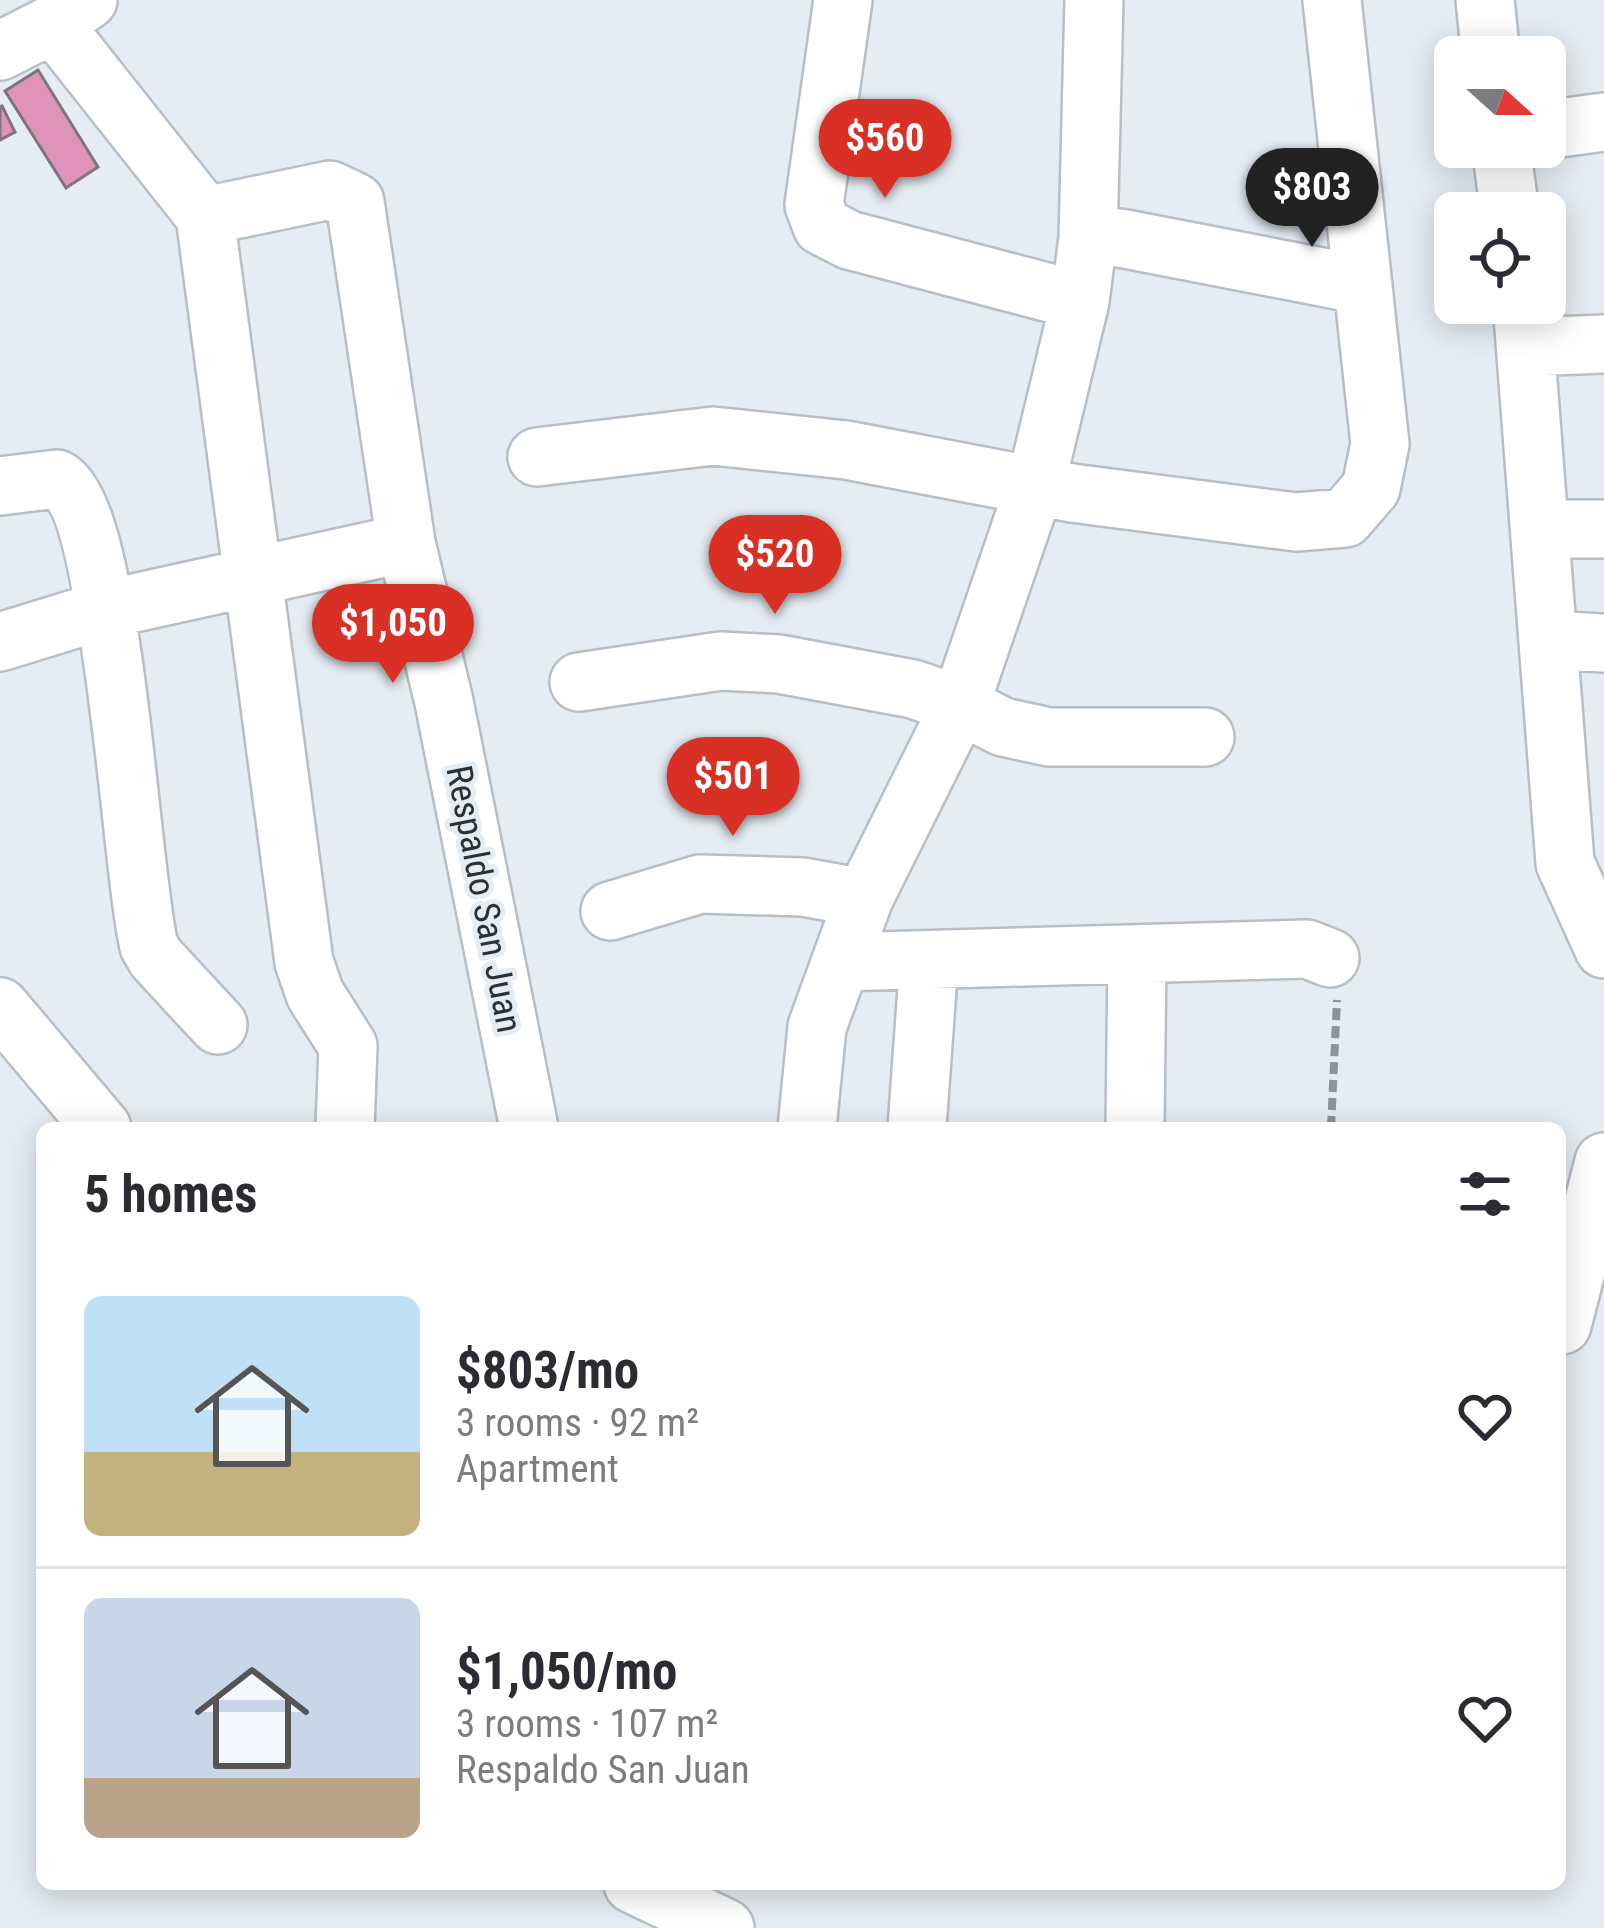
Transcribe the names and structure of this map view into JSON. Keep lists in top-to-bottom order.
{
  "streets": {
    "street": ["Respaldo San Juan"]
  },
  "north": "right",
  "page": {
    "price": [
      "$560",
      "$803",
      "$520",
      "$1,050",
      "$501"
    ],
    "heading": "5 homes",
    "list": [
      {
        "name": "$803/mo",
        "note": "3 rooms · 92 m² · Apartment"
      },
      {
        "name": "$1,050/mo",
        "note": "3 rooms · 107 m² · Respaldo San Juan"
      }
    ]
  }
}
